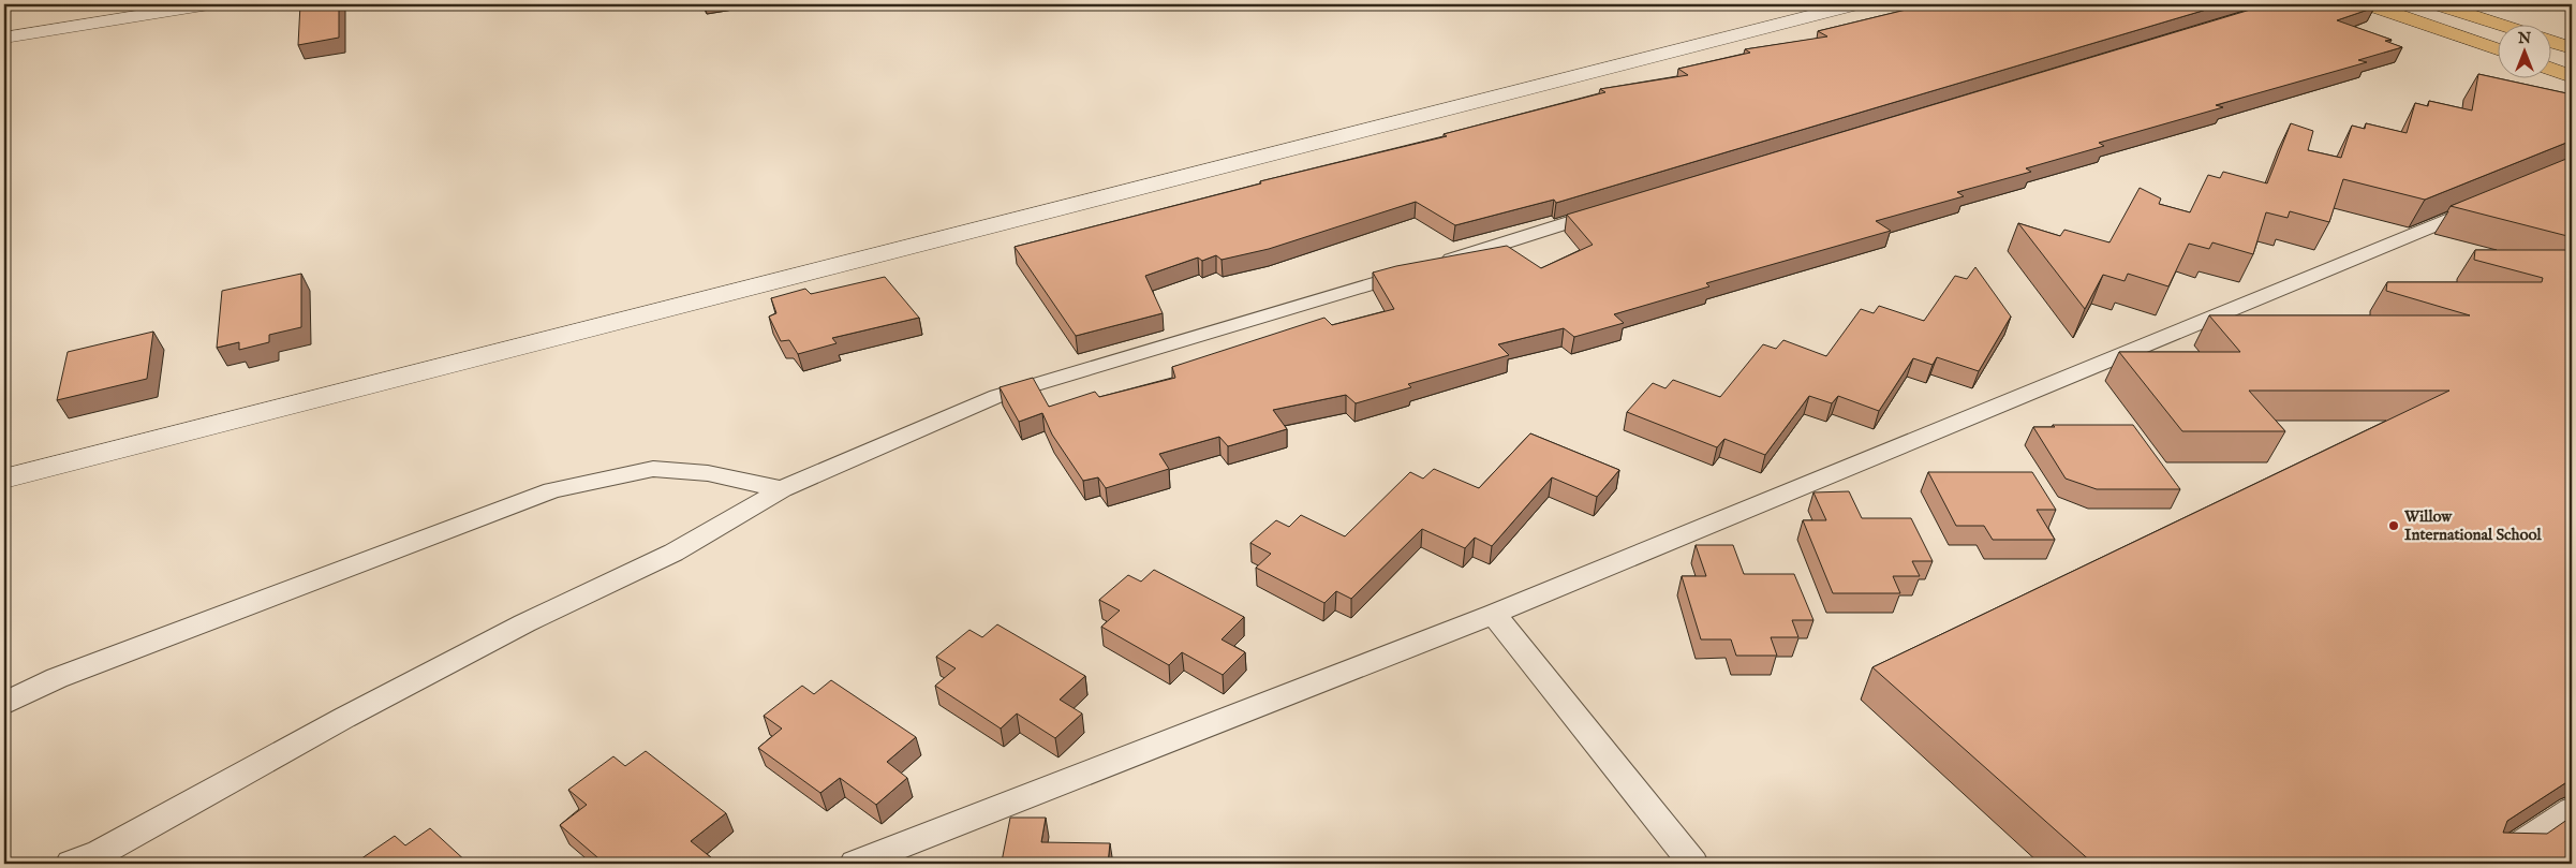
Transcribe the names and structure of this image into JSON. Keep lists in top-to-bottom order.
{
  "places": ["Willow International School"],
  "north": "top"
}
